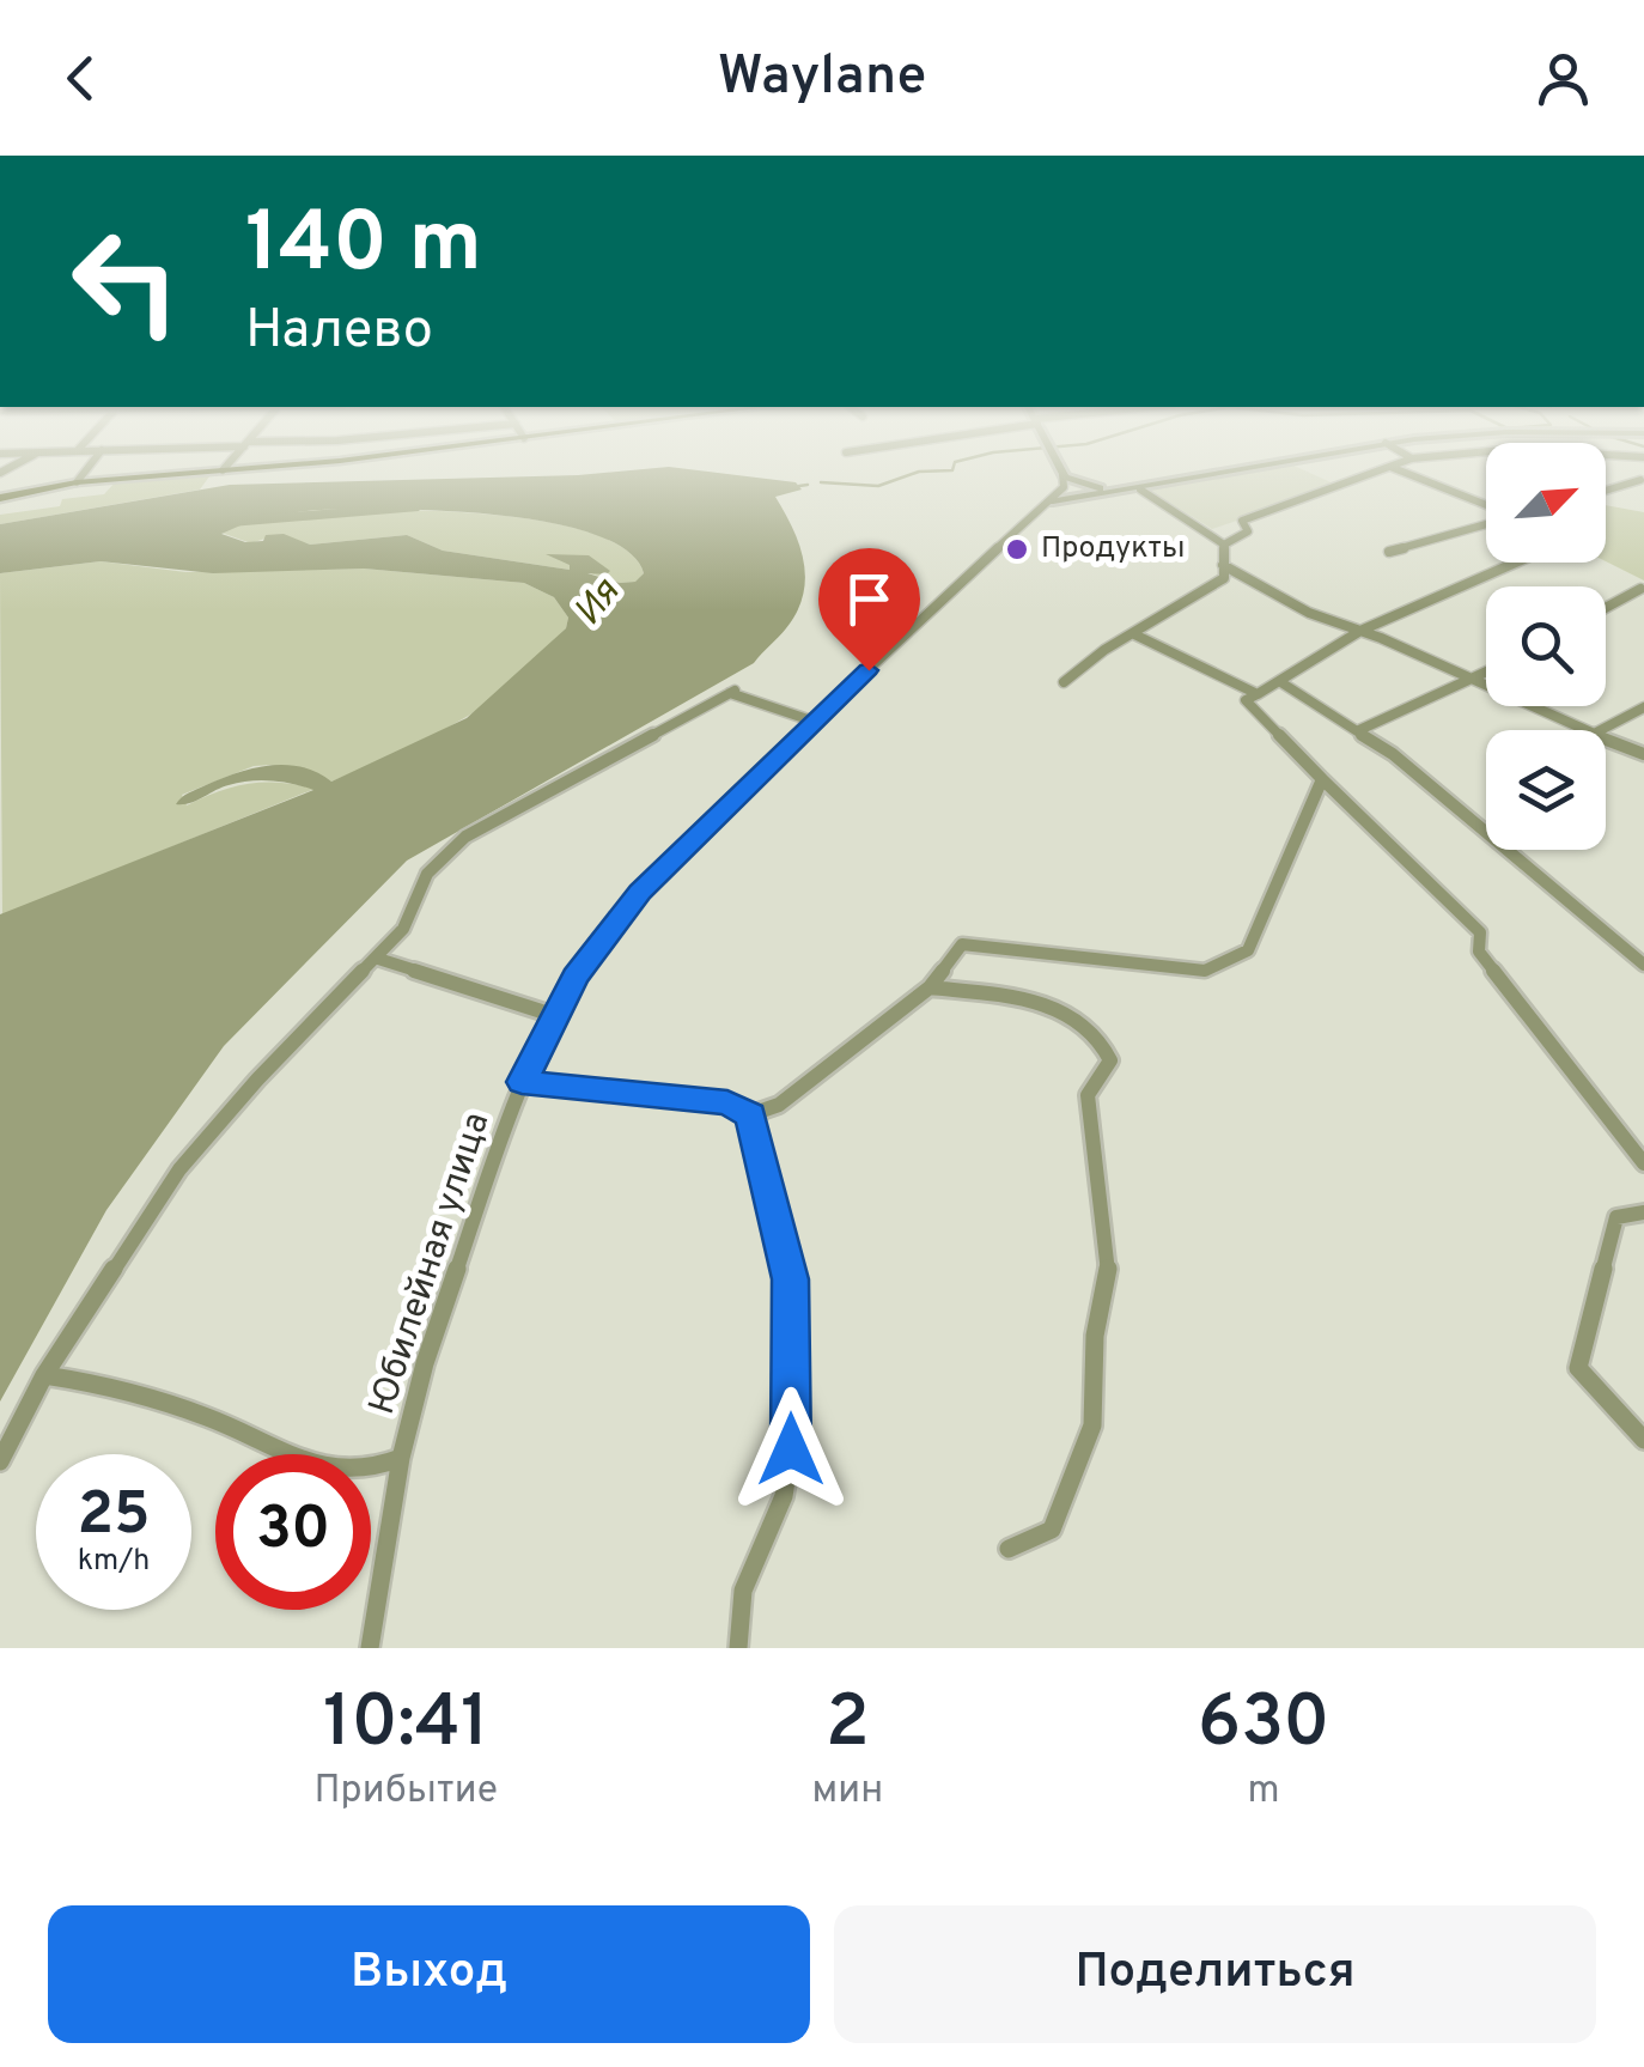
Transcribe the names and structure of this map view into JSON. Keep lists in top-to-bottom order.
{
  "streets": {
    "street": ["Юбилейная улица"]
  },
  "water": ["Ия"],
  "places": ["Продукты"],
  "north": "top right",
  "page": {
    "header": "Waylane",
    "turn": ["140 m", "Налево"],
    "speed": "25 km/h",
    "limit": "30",
    "eta": [
      "10:41",
      "Прибытие",
      "2",
      "мин",
      "630",
      "m"
    ],
    "buttons": ["Выход", "Поделиться"]
  }
}
